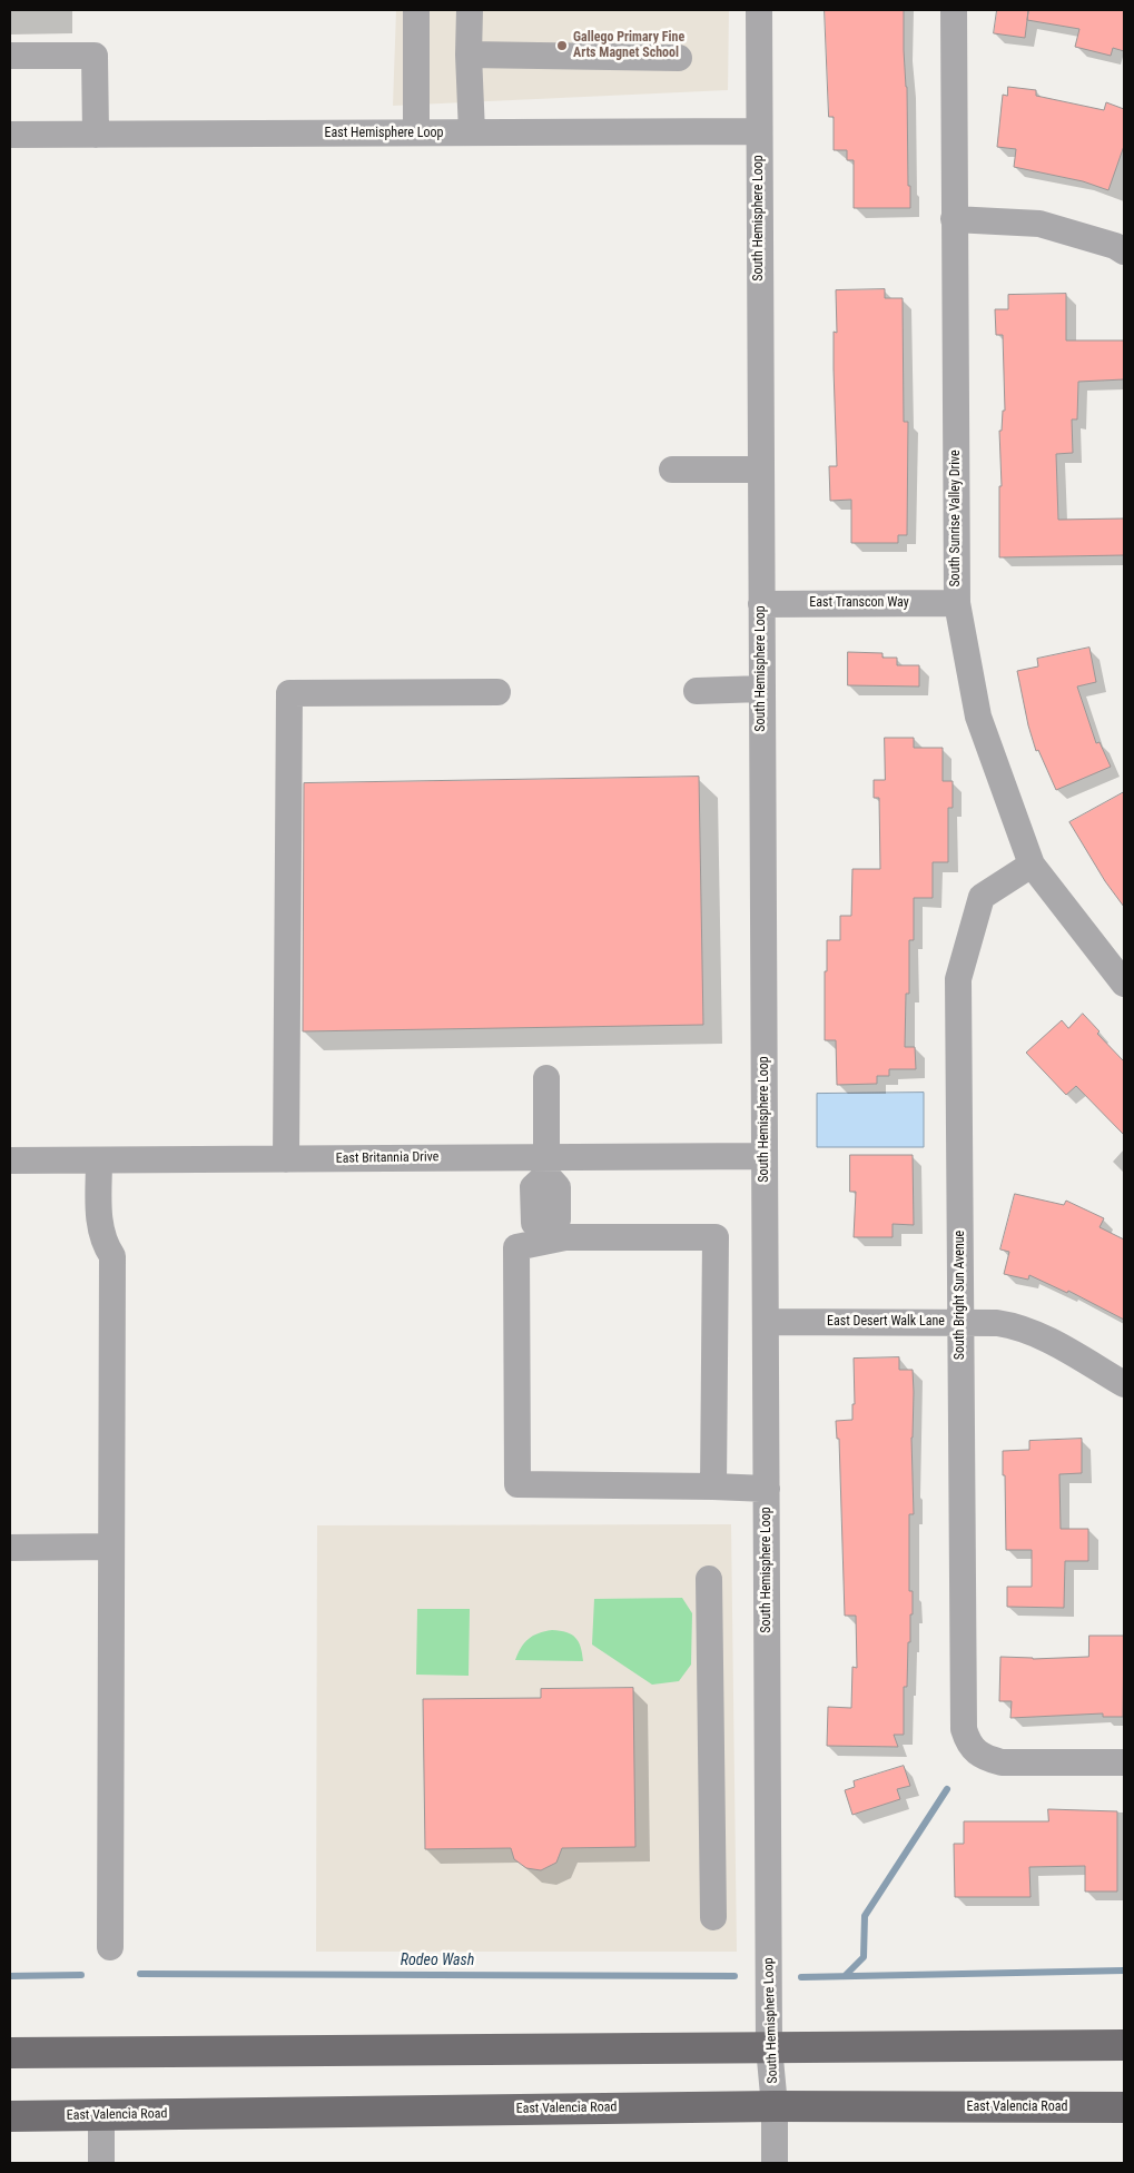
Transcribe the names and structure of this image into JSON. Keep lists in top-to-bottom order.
{
  "streets": {
    "main road": ["East Valencia Road"],
    "street": [
      "East Hemisphere Loop",
      "South Hemisphere Loop",
      "South Sunrise Valley Drive",
      "East Transcon Way",
      "East Britannia Drive",
      "South Bright Sun Avenue",
      "East Desert Walk Lane"
    ]
  },
  "crossings": [
    ["East Hemisphere Loop", "South Hemisphere Loop"],
    ["South Hemisphere Loop", "East Transcon Way"],
    ["South Hemisphere Loop", "East Britannia Drive"],
    ["South Hemisphere Loop", "East Desert Walk Lane"],
    ["South Hemisphere Loop", "East Valencia Road"],
    ["South Sunrise Valley Drive", "East Transcon Way"],
    ["South Sunrise Valley Drive", "South Bright Sun Avenue"],
    ["South Bright Sun Avenue", "East Desert Walk Lane"]
  ],
  "water": ["Rodeo Wash"],
  "places": ["Gallego Primary Fine Arts Magnet School"]
}
